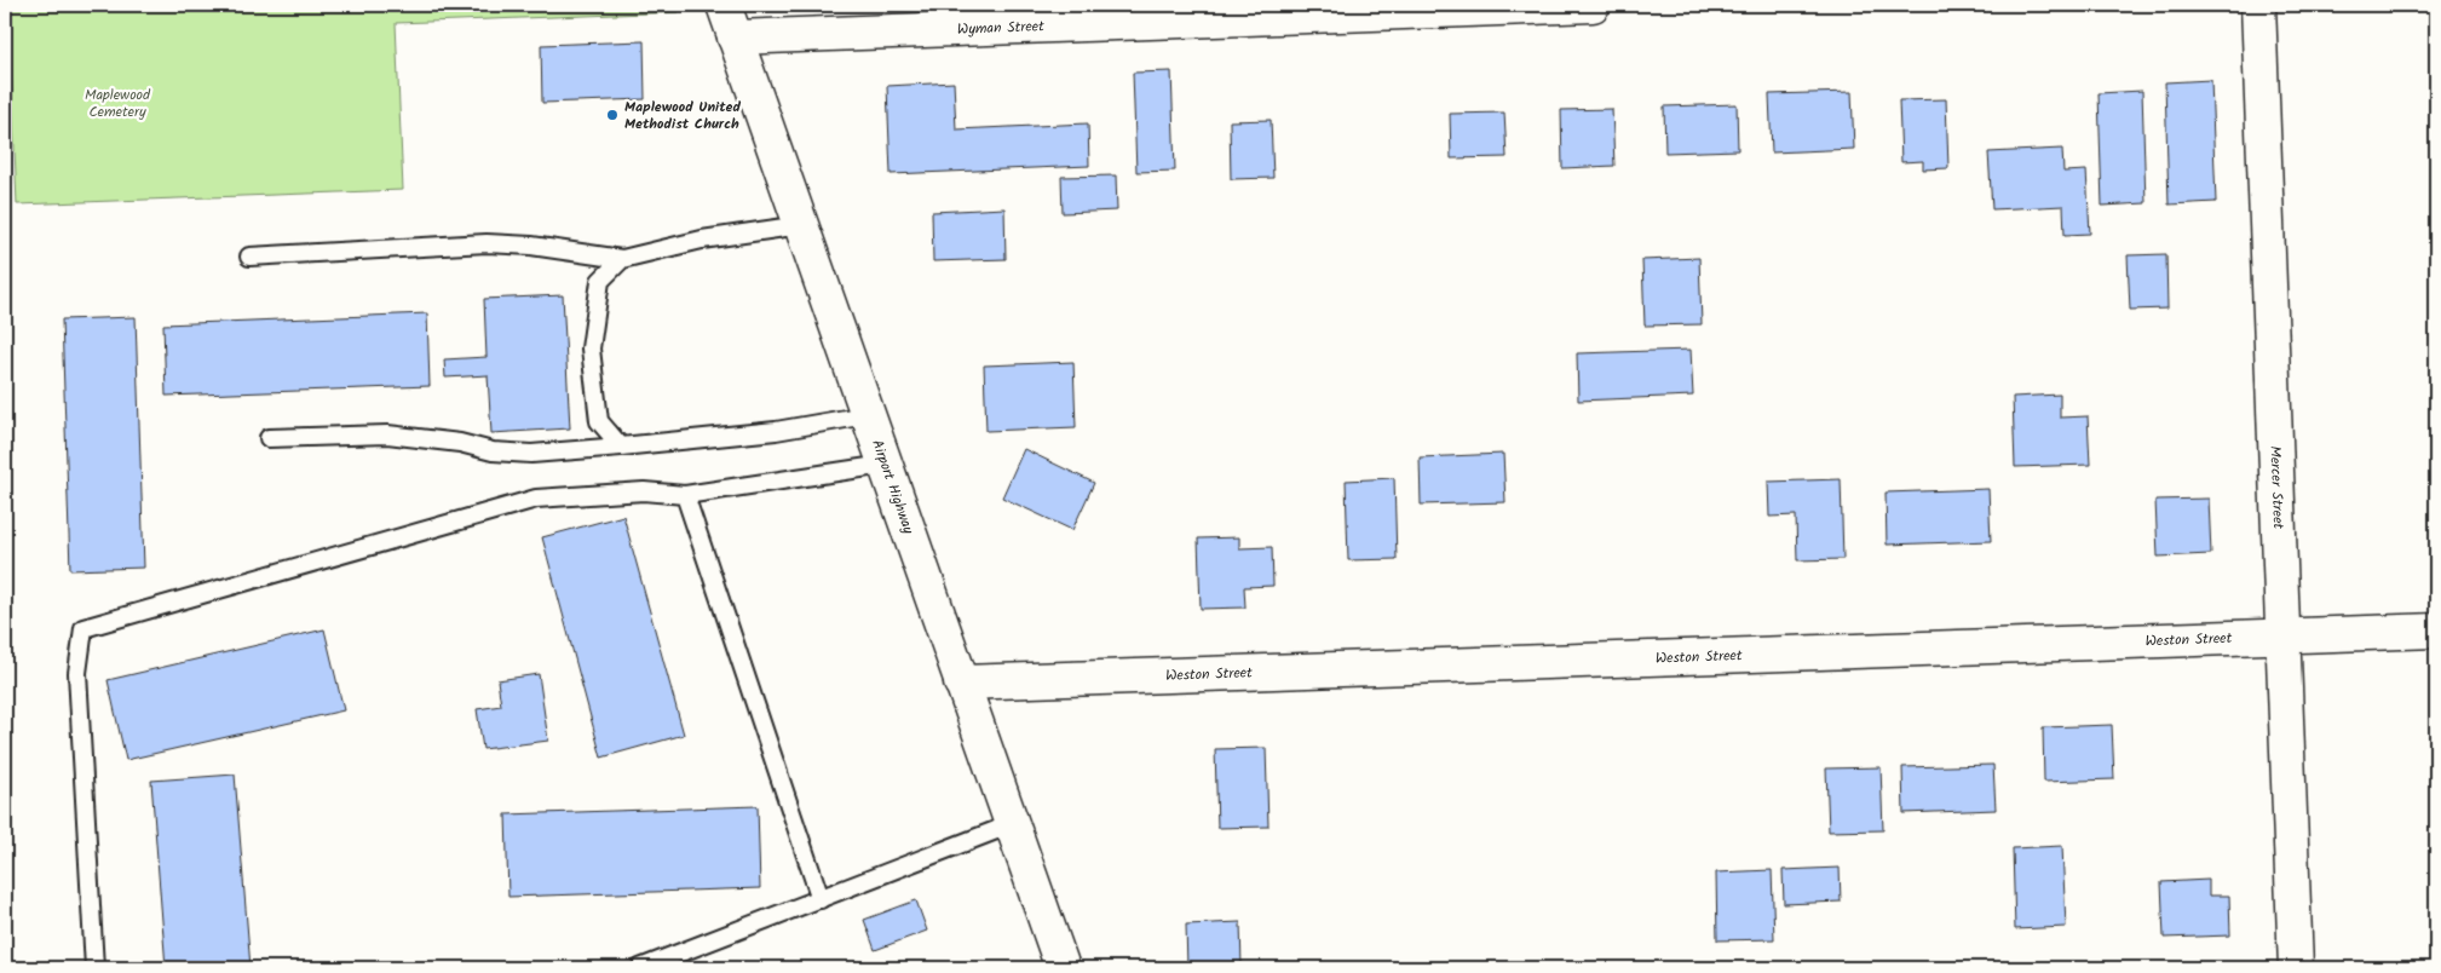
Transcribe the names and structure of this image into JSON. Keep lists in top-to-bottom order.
{
  "streets": {
    "street": [
      "Wyman Street",
      "Airport Highway",
      "Mercer Street",
      "Weston Street"
    ]
  },
  "crossings": [
    ["Wyman Street", "Airport Highway"],
    ["Airport Highway", "Weston Street"],
    ["Mercer Street", "Weston Street"]
  ],
  "parks": ["Maplewood Cemetery"],
  "places": ["Maplewood United Methodist Church"]
}
